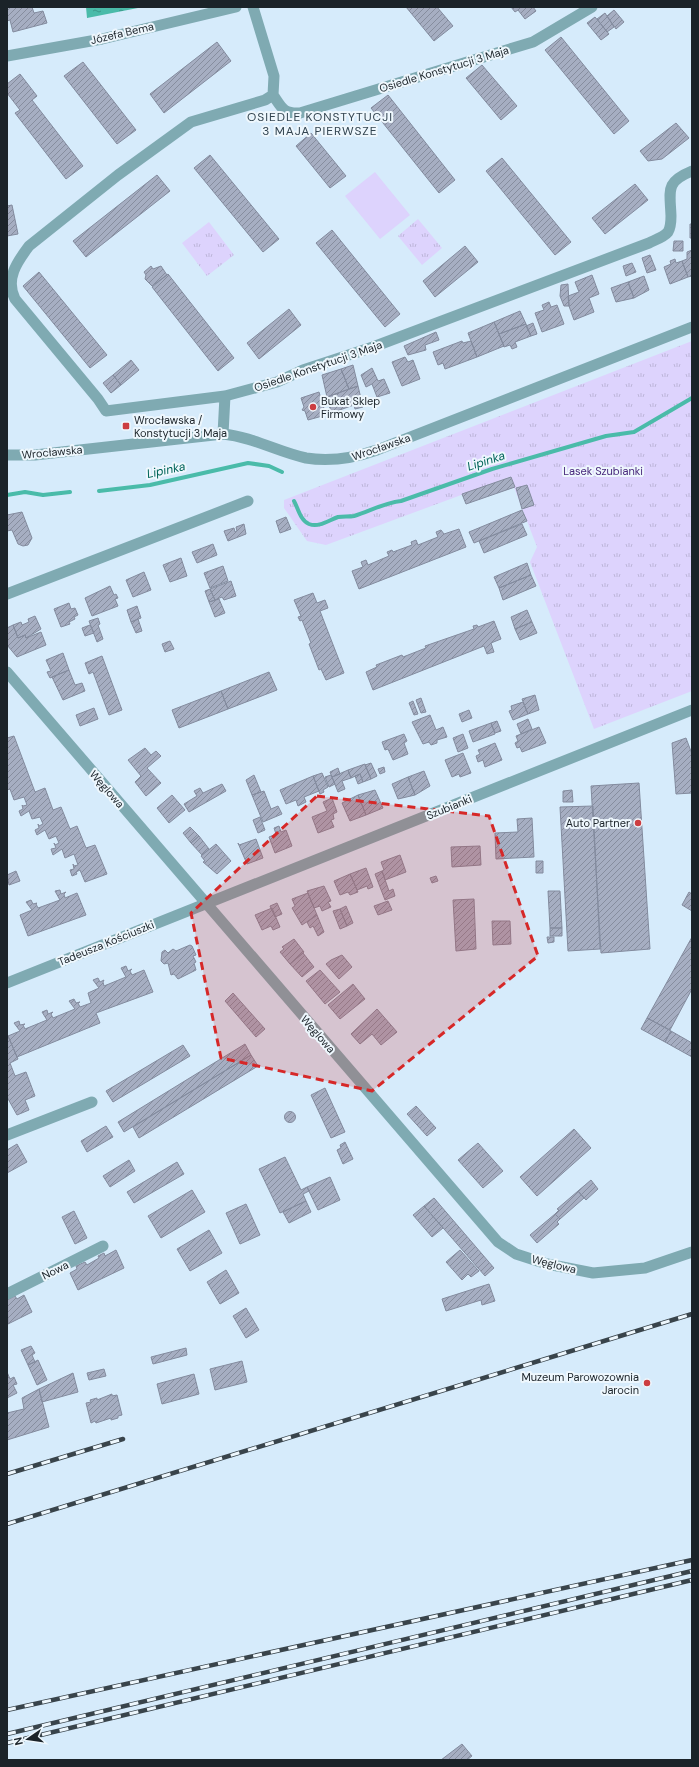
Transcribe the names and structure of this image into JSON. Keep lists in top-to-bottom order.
{
  "streets": {
    "street": [
      "Józefa Bema",
      "Osiedle Konstytucji 3 Maja",
      "Wrocławska",
      "Węglowa",
      "Szubianki",
      "Tadeusza Kościuszki",
      "Nowa"
    ]
  },
  "crossings": [
    ["Węglowa", "Szubianki"],
    ["Węglowa", "Tadeusza Kościuszki"],
    ["Szubianki", "Tadeusza Kościuszki"]
  ],
  "districts": ["OSIEDLE KONSTYTUCJI 3 MAJA PIERWSZE"],
  "water": ["Lipinka"],
  "parks": ["Lasek Szubianki"],
  "places": {
    "other": ["Bukat Sklep Firmowy", "Auto Partner", "Muzeum Parowozownia Jarocin"],
    "transit": ["Wrocławska / Konstytucji 3 Maja"]
  },
  "north": "left"
}
